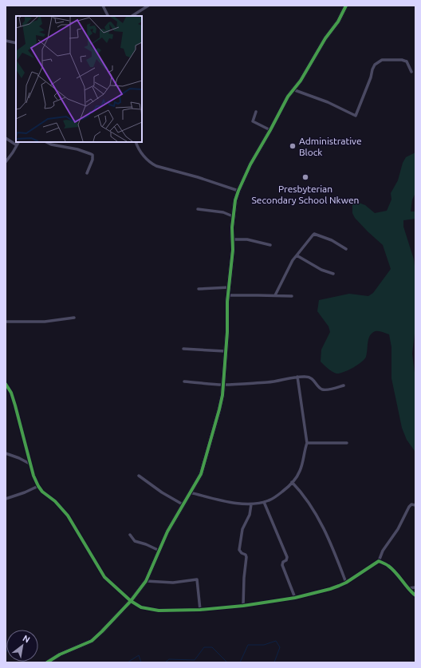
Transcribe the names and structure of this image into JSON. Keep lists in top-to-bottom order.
{
  "places": ["Administrative Block", "Presbyterian Secondary School Nkwen"],
  "north": "top right"
}
